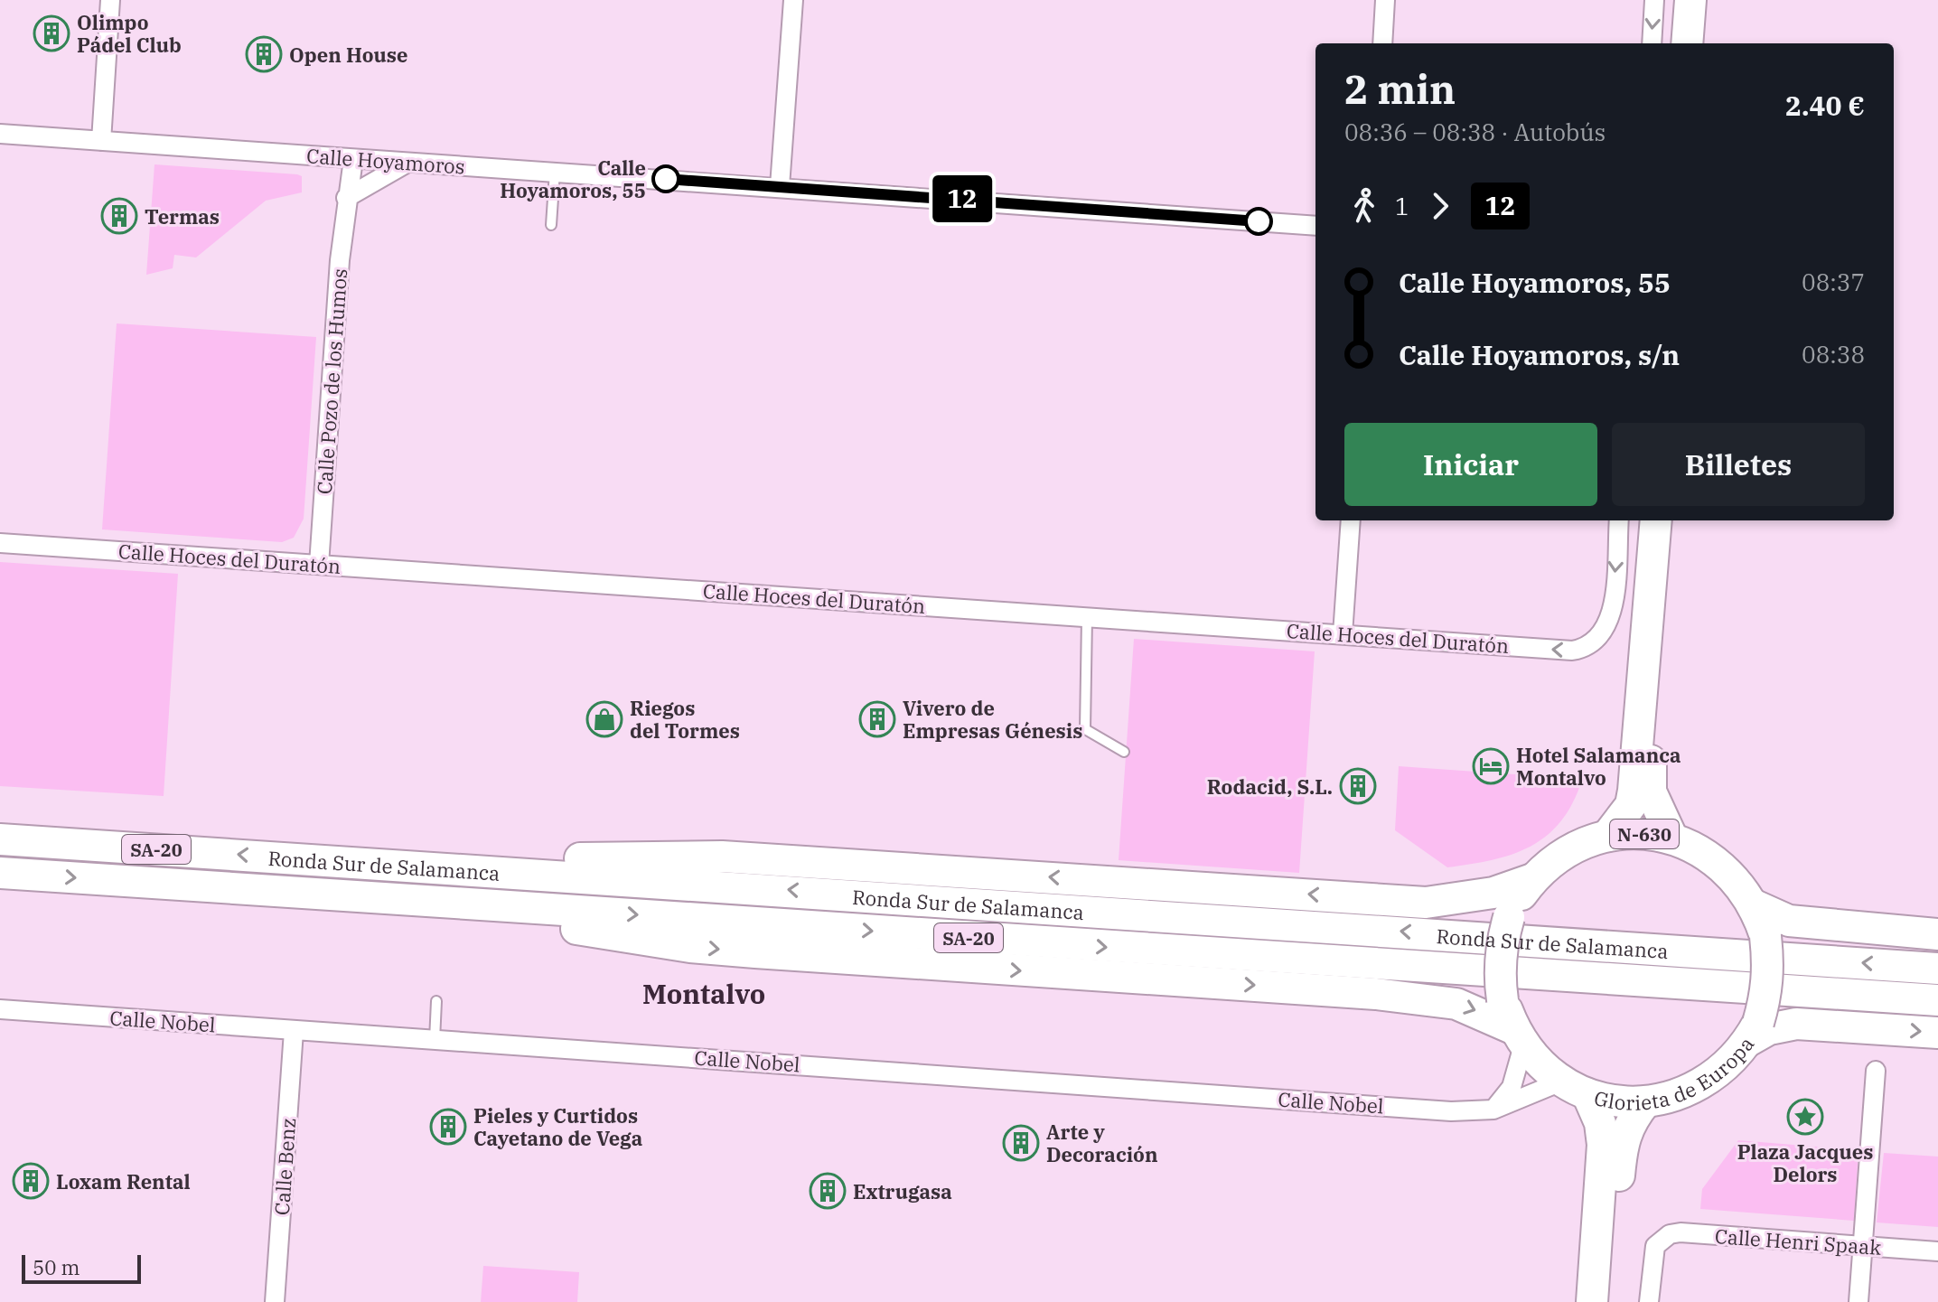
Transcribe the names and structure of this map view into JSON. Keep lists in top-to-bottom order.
{
  "streets": {
    "highway": [
      "N-630",
      "SA-20",
      "Ronda Sur de Salamanca",
      "Glorieta de Europa"
    ],
    "street": [
      "Calle Hoyamoros",
      "Calle Pozo de los Humos",
      "Calle Hoces del Duratón",
      "Calle Nobel",
      "Calle Benz",
      "Calle Henri Spaak"
    ]
  },
  "crossings": [
    ["Calle Hoyamoros", "Calle Pozo de los Humos"],
    ["Calle Pozo de los Humos", "Calle Hoces del Duratón"],
    ["N-630", "Calle Nobel"],
    ["N-630", "Glorieta de Europa"],
    ["Calle Nobel", "Glorieta de Europa"],
    ["Calle Nobel", "Calle Benz"]
  ],
  "districts": ["Montalvo"],
  "places": {
    "building": [
      "Olimpo Pádel Club",
      "Open House",
      "Termas",
      "Vivero de Empresas Génesis",
      "Rodacid, S.L.",
      "Pieles y Curtidos Cayetano de Vega",
      "Arte y Decoración",
      "Loxam Rental",
      "Extrugasa"
    ],
    "other": ["Calle Hoyamoros, 55"],
    "shop": ["Riegos del Tormes"],
    "hotel": ["Hotel Salamanca Montalvo"],
    "place": ["Plaza Jacques Delors"]
  },
  "lines": ["bus line 12"],
  "scale_bar": "50 m",
  "page": {
    "on_map": "12",
    "heading": ["2 min", "08:36 – 08:38 · Autobús", "2.40 €"],
    "legs": ["1", "12"],
    "list": [
      {
        "name": "Calle Hoyamoros, 55",
        "value": "08:37"
      },
      {
        "name": "Calle Hoyamoros, s/n",
        "value": "08:38"
      }
    ],
    "buttons": ["Iniciar", "Billetes"],
    "scale": "50 m"
  }
}
